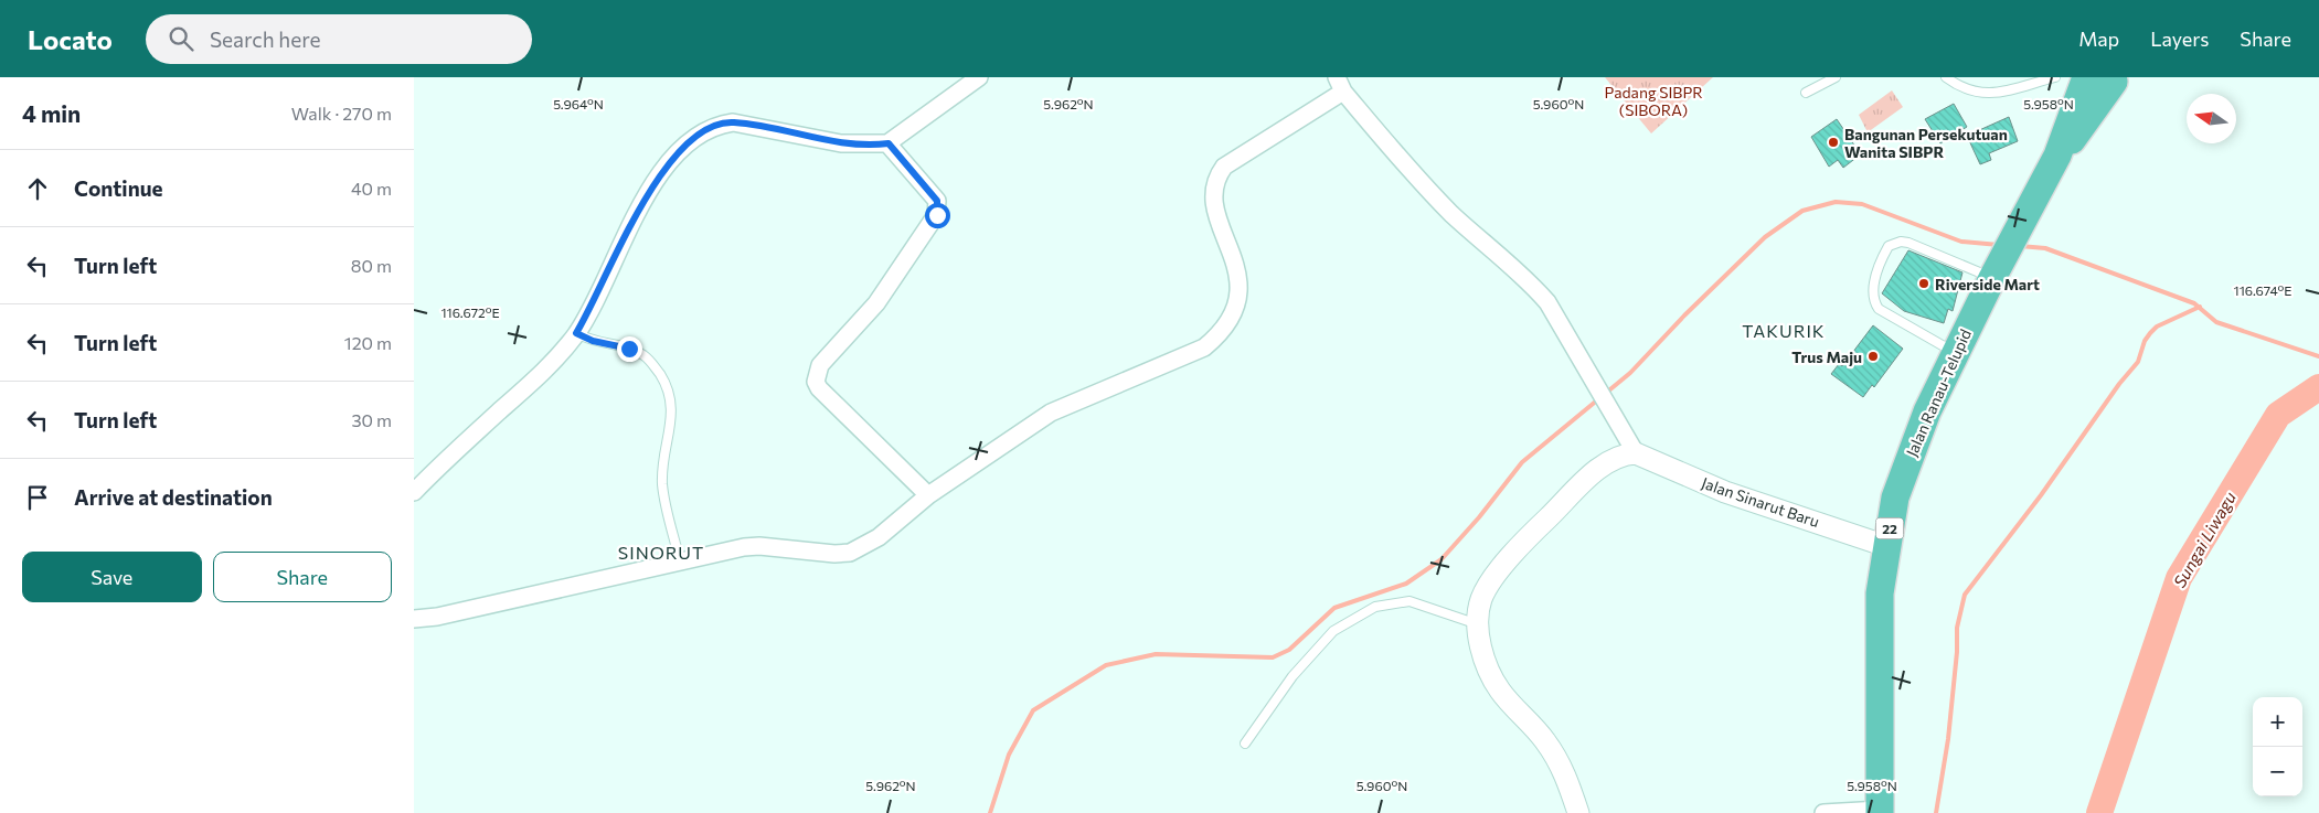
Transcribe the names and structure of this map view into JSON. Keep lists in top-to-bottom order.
{
  "streets": {
    "highway": ["Jalan Ranau-Telupid", "22"],
    "street": ["Jalan Sinarut Baru"]
  },
  "crossings": [
    ["Jalan Ranau-Telupid", "Jalan Sinarut Baru"]
  ],
  "districts": ["TAKURIK", "SINORUT"],
  "water": ["Sungai Liwagu"],
  "parks": ["Padang SIBPR (SIBORA)"],
  "places": ["Bangunan Persekutuan Wanita SIBPR", "Riverside Mart", "Trus Maju"],
  "north": "left",
  "page": {
    "header": "Locato",
    "search": "Search here",
    "nav": ["Map", "Layers", "Share"],
    "heading": ["4 min", "Walk · 270 m"],
    "list": [
      ["Continue", "40 m"],
      ["Turn left", "80 m"],
      ["Turn left", "120 m"],
      ["Turn left", "30 m"],
      "Arrive at destination"
    ],
    "buttons": ["Save", "Share"],
    "map_buttons": ["+", "−"]
  },
  "coordinates": [
    "5.964°N",
    "5.962°N",
    "5.960°N",
    "5.958°N",
    "116.674°E",
    "116.672°E"
  ]
}
